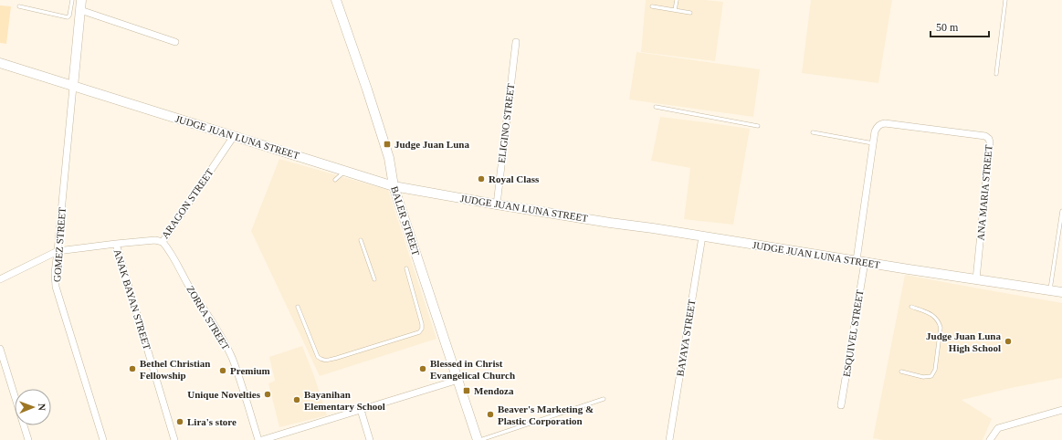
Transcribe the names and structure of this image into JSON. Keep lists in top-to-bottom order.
{
  "streets": {
    "street": [
      "ELIGINO STREET",
      "JUDGE JUAN LUNA STREET",
      "ANA MARIA STREET",
      "ARAGON STREET",
      "BALER STREET",
      "GOMEZ STREET",
      "ANAK BAYAN STREET",
      "ZORRA STREET",
      "ESQUIVEL STREET",
      "BAYAYA STREET"
    ]
  },
  "crossings": [
    ["ELIGINO STREET", "JUDGE JUAN LUNA STREET"],
    ["JUDGE JUAN LUNA STREET", "ANA MARIA STREET"],
    ["JUDGE JUAN LUNA STREET", "ARAGON STREET"],
    ["JUDGE JUAN LUNA STREET", "BALER STREET"],
    ["JUDGE JUAN LUNA STREET", "GOMEZ STREET"],
    ["JUDGE JUAN LUNA STREET", "ESQUIVEL STREET"],
    ["JUDGE JUAN LUNA STREET", "BAYAYA STREET"],
    ["ANA MARIA STREET", "ESQUIVEL STREET"],
    ["ARAGON STREET", "GOMEZ STREET"],
    ["ARAGON STREET", "ANAK BAYAN STREET"],
    ["ARAGON STREET", "ZORRA STREET"]
  ],
  "places": {
    "transit": ["Judge Juan Luna", "Mendoza"],
    "other": [
      "Royal Class",
      "Judge Juan Luna High School",
      "Bethel Christian Fellowship",
      "Blessed in Christ Evangelical Church",
      "Premium",
      "Unique Novelties",
      "Bayanihan Elementary School",
      "Beaver's Marketing & Plastic Corporation",
      "Lira's store"
    ]
  },
  "scale_bar": "50 m",
  "north": "right"
}
